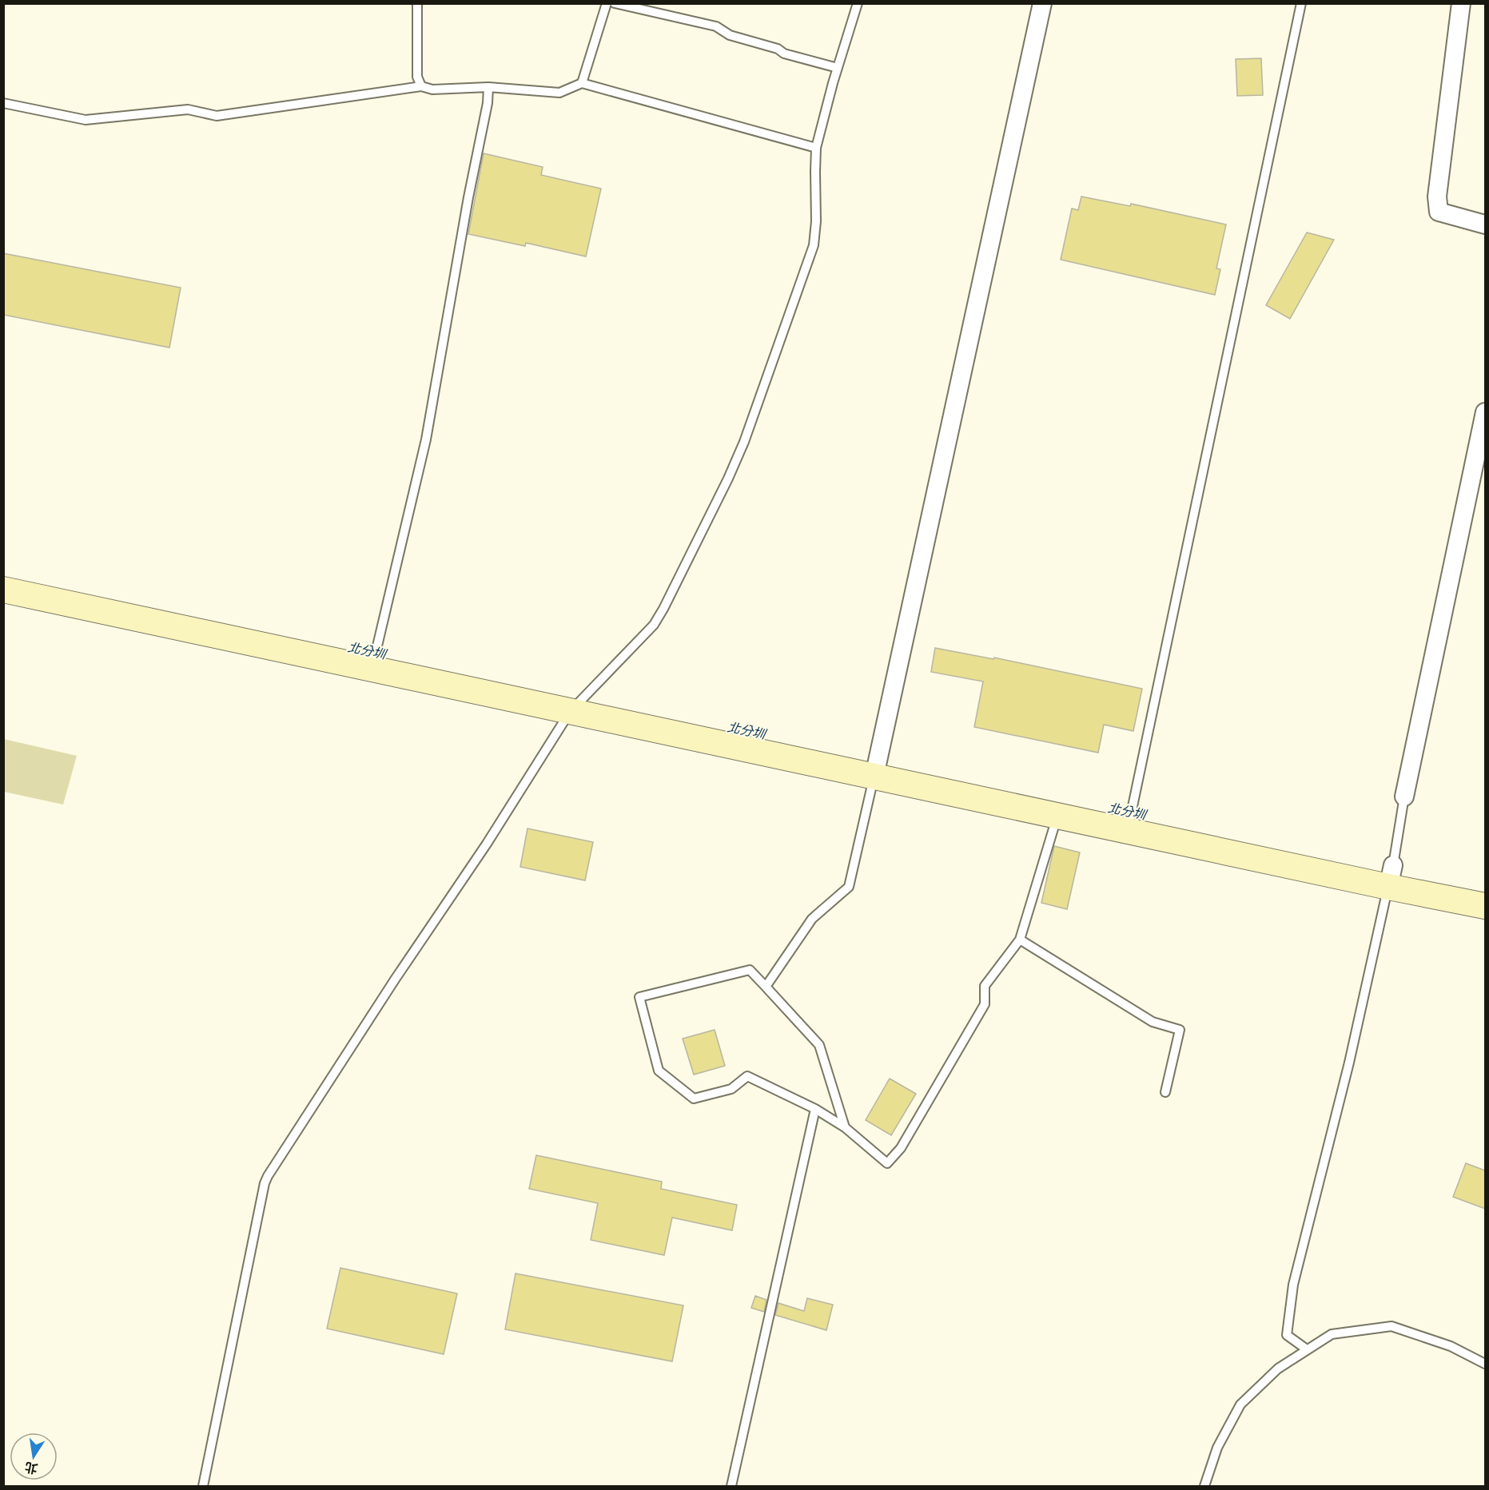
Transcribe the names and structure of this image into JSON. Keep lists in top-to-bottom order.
{
  "water": ["北分圳"],
  "north": "bottom"
}
